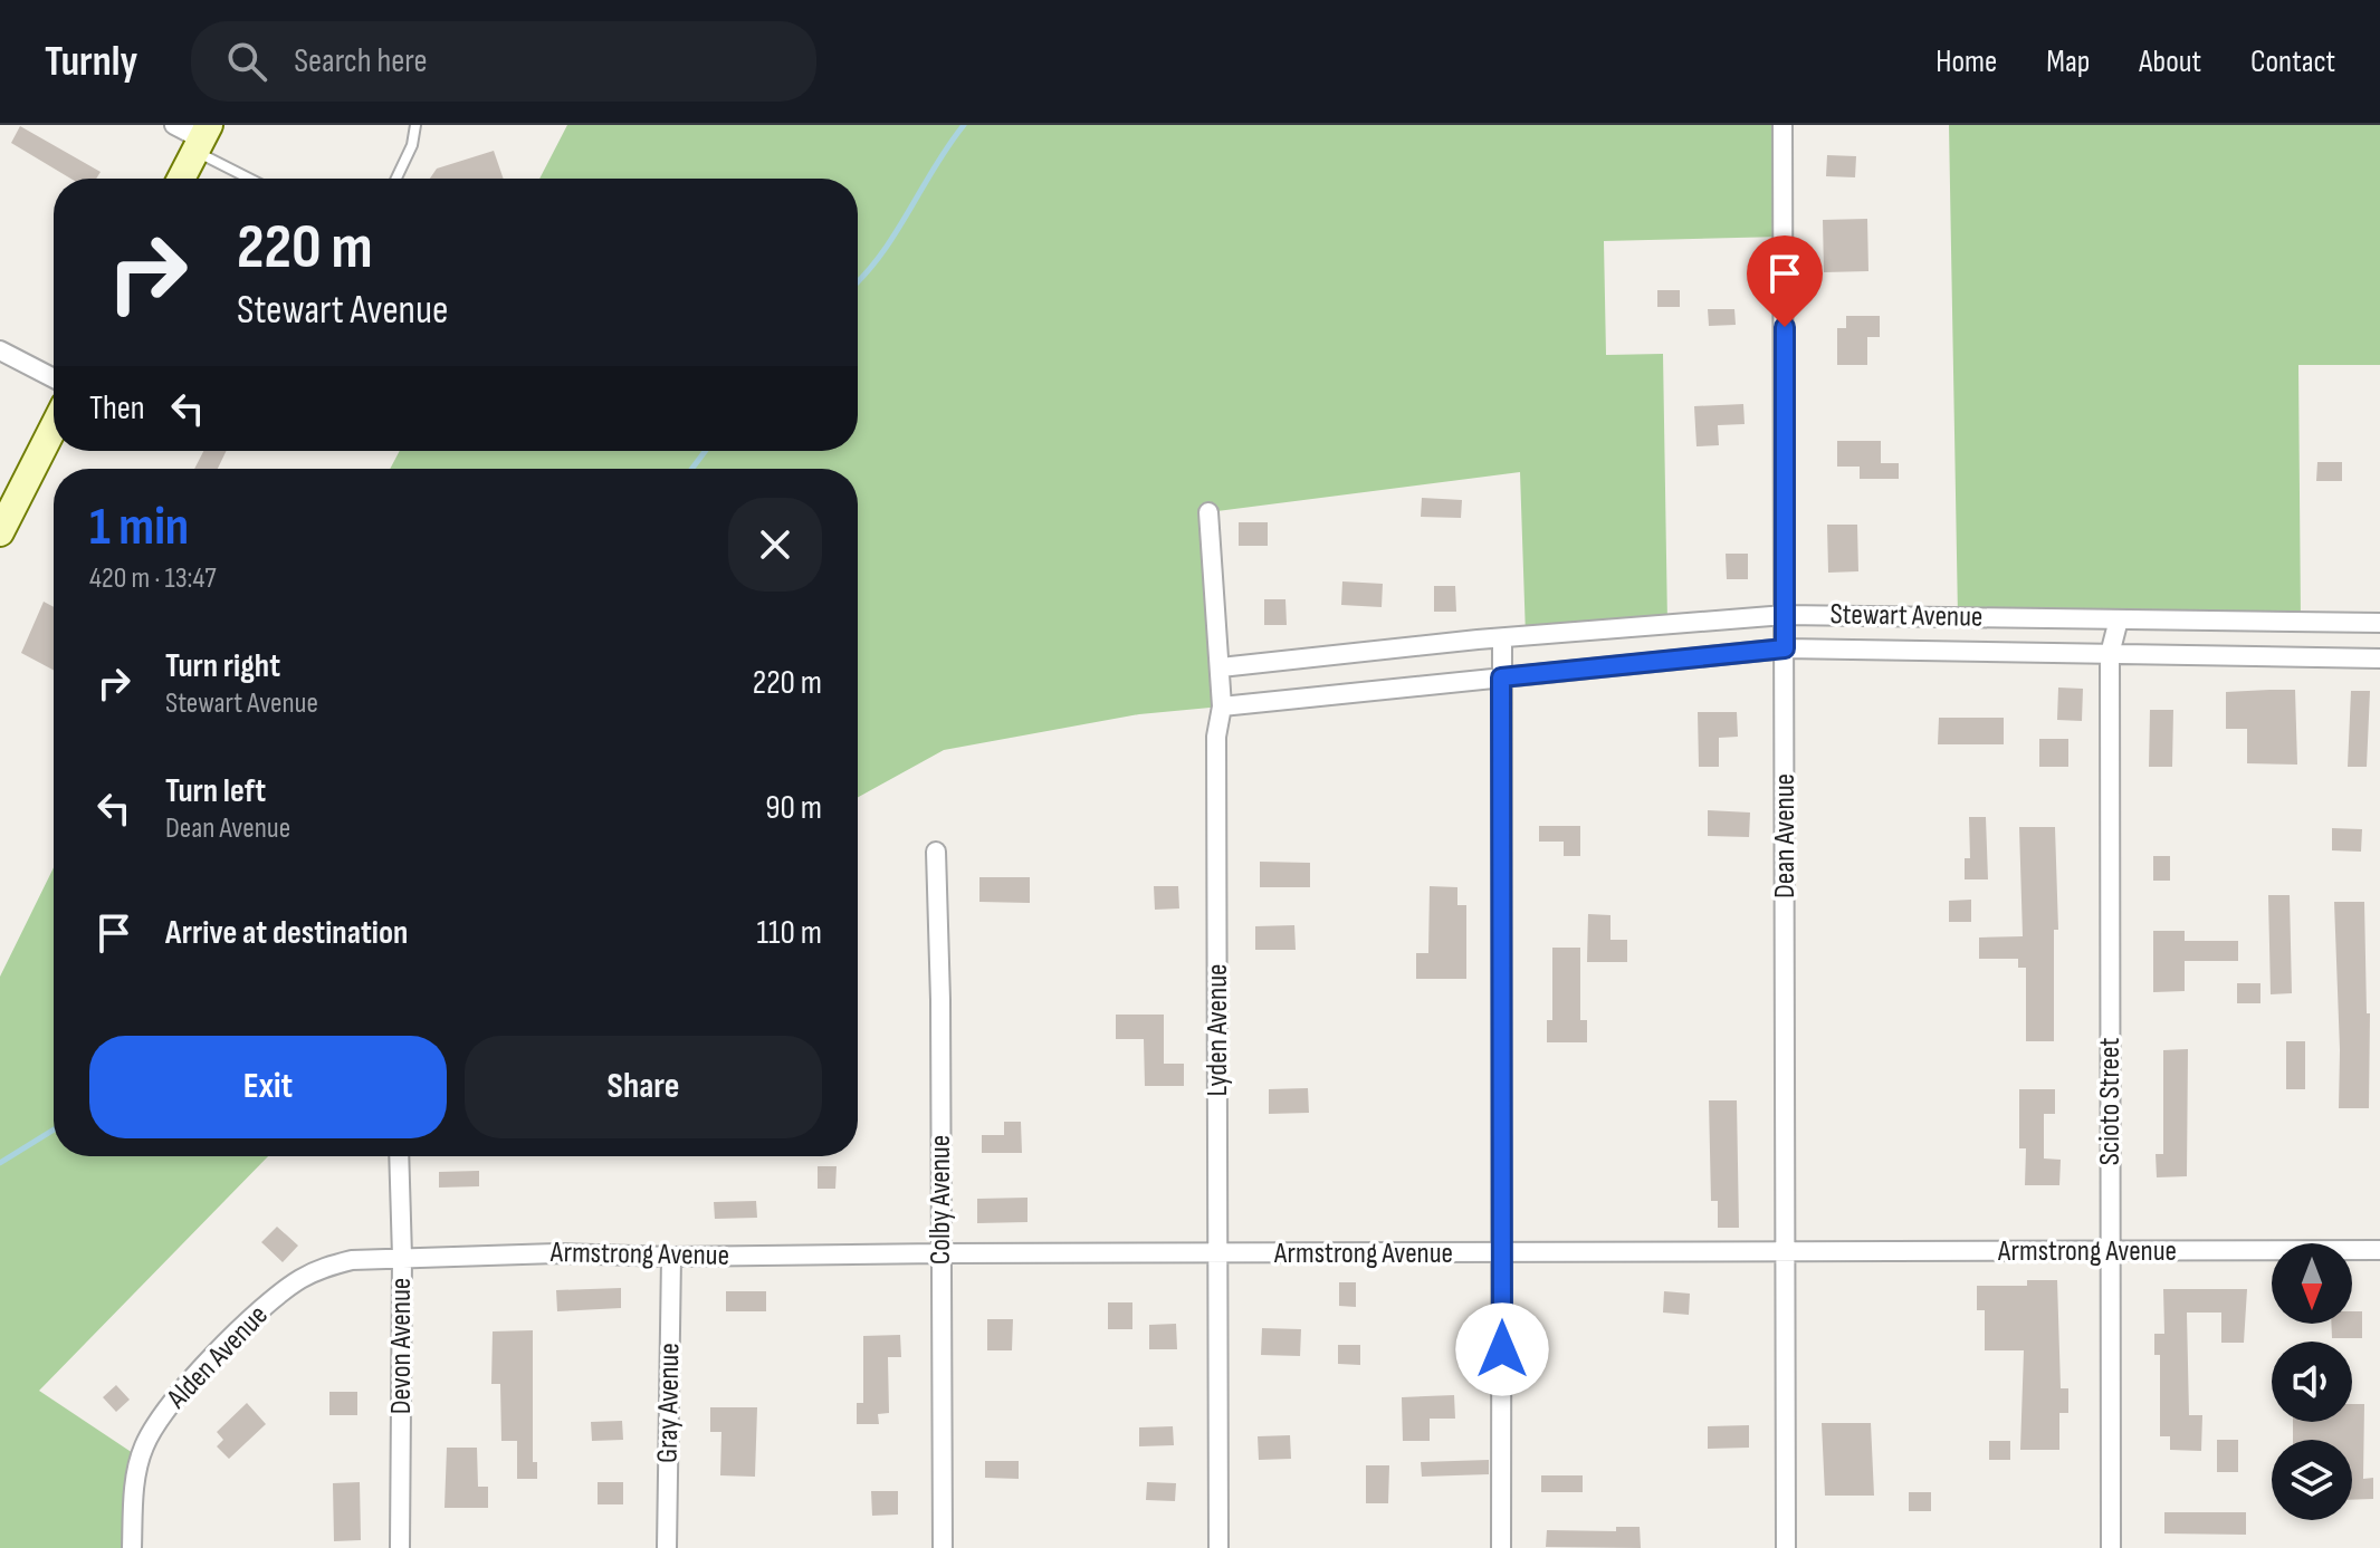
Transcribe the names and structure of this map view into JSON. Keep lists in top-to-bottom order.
{
  "streets": {
    "street": [
      "Stewart Avenue",
      "Dean Avenue",
      "Lyden Avenue",
      "Scioto Street",
      "Colby Avenue",
      "Armstrong Avenue",
      "Devon Avenue",
      "Alden Avenue",
      "Gray Avenue"
    ]
  },
  "crossings": [
    ["Stewart Avenue", "Dean Avenue"],
    ["Stewart Avenue", "Lyden Avenue"],
    ["Stewart Avenue", "Scioto Street"],
    ["Dean Avenue", "Armstrong Avenue"],
    ["Lyden Avenue", "Armstrong Avenue"],
    ["Scioto Street", "Armstrong Avenue"],
    ["Colby Avenue", "Armstrong Avenue"],
    ["Armstrong Avenue", "Devon Avenue"],
    ["Armstrong Avenue", "Alden Avenue"],
    ["Armstrong Avenue", "Gray Avenue"],
    ["Devon Avenue", "Alden Avenue"]
  ],
  "north": "bottom",
  "page": {
    "header": "Turnly",
    "search": "Search here",
    "nav": [
      "Home",
      "Map",
      "About",
      "Contact"
    ],
    "turn": ["220 m", "Stewart Avenue"],
    "then": "Then",
    "heading": ["1 min", "420 m · 13:47"],
    "list": [
      {
        "name": "Turn right",
        "note": "Stewart Avenue",
        "value": "220 m"
      },
      {
        "name": "Turn left",
        "note": "Dean Avenue",
        "value": "90 m"
      },
      {
        "name": "Arrive at destination",
        "value": "110 m"
      }
    ],
    "buttons": ["Exit", "Share"]
  }
}
